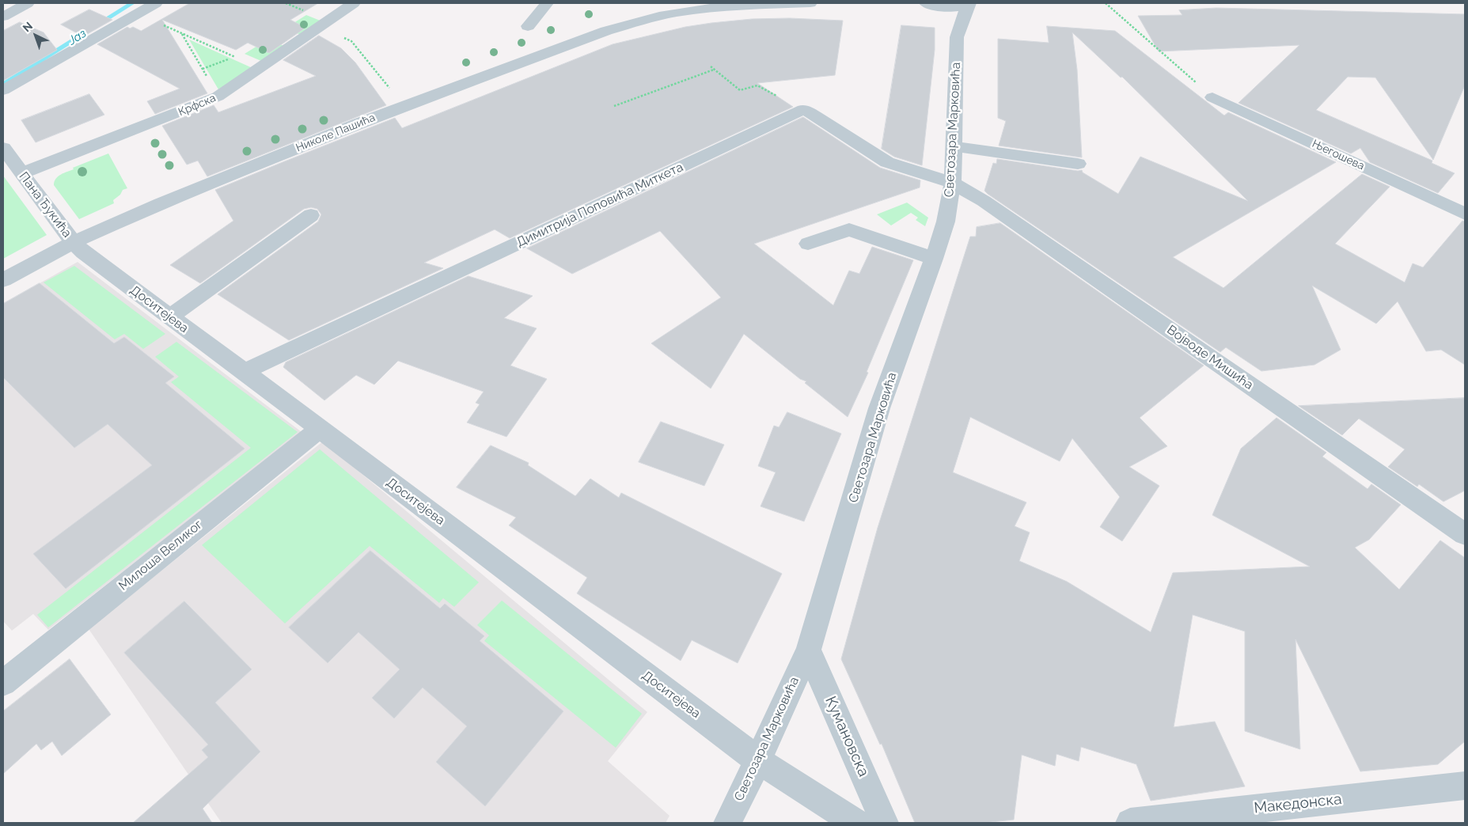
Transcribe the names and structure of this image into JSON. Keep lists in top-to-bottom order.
{
  "streets": {
    "street": [
      "Крфска",
      "Светозара Марковића",
      "Николе Пашића",
      "Његошева",
      "Пана Ђукића",
      "Димитрија Поповића Миткета",
      "Доситејева",
      "Војводе Мишића",
      "Милоша Великог",
      "Кумановска",
      "Македонска"
    ]
  },
  "crossings": [
    ["Крфска", "Пана Ђукића"],
    ["Светозара Марковића", "Доситејева"],
    ["Светозара Марковића", "Војводе Мишића"],
    ["Светозара Марковића", "Кумановска"],
    ["Николе Пашића", "Пана Ђукића"],
    ["Николе Пашића", "Доситејева"],
    ["Пана Ђукића", "Доситејева"],
    ["Димитрија Поповића Миткета", "Доситејева"],
    ["Доситејева", "Милоша Великог"]
  ],
  "water": ["Јаз"],
  "north": "top left"
}
